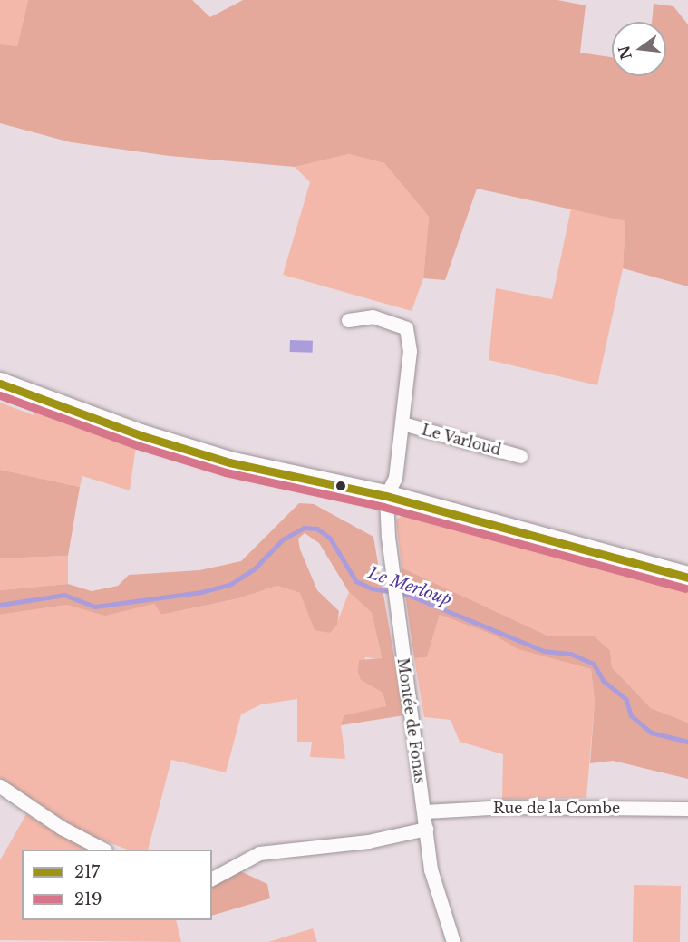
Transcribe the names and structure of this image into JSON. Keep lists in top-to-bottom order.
{
  "streets": {
    "street": ["Le Varloud", "Montée de Fonas", "Rue de la Combe"]
  },
  "crossings": [
    ["Montée de Fonas", "Rue de la Combe"]
  ],
  "water": ["Le Merloup"],
  "lines": ["transit line 217", "transit line 219"],
  "legend": ["217", "219"],
  "north": "left"
}
